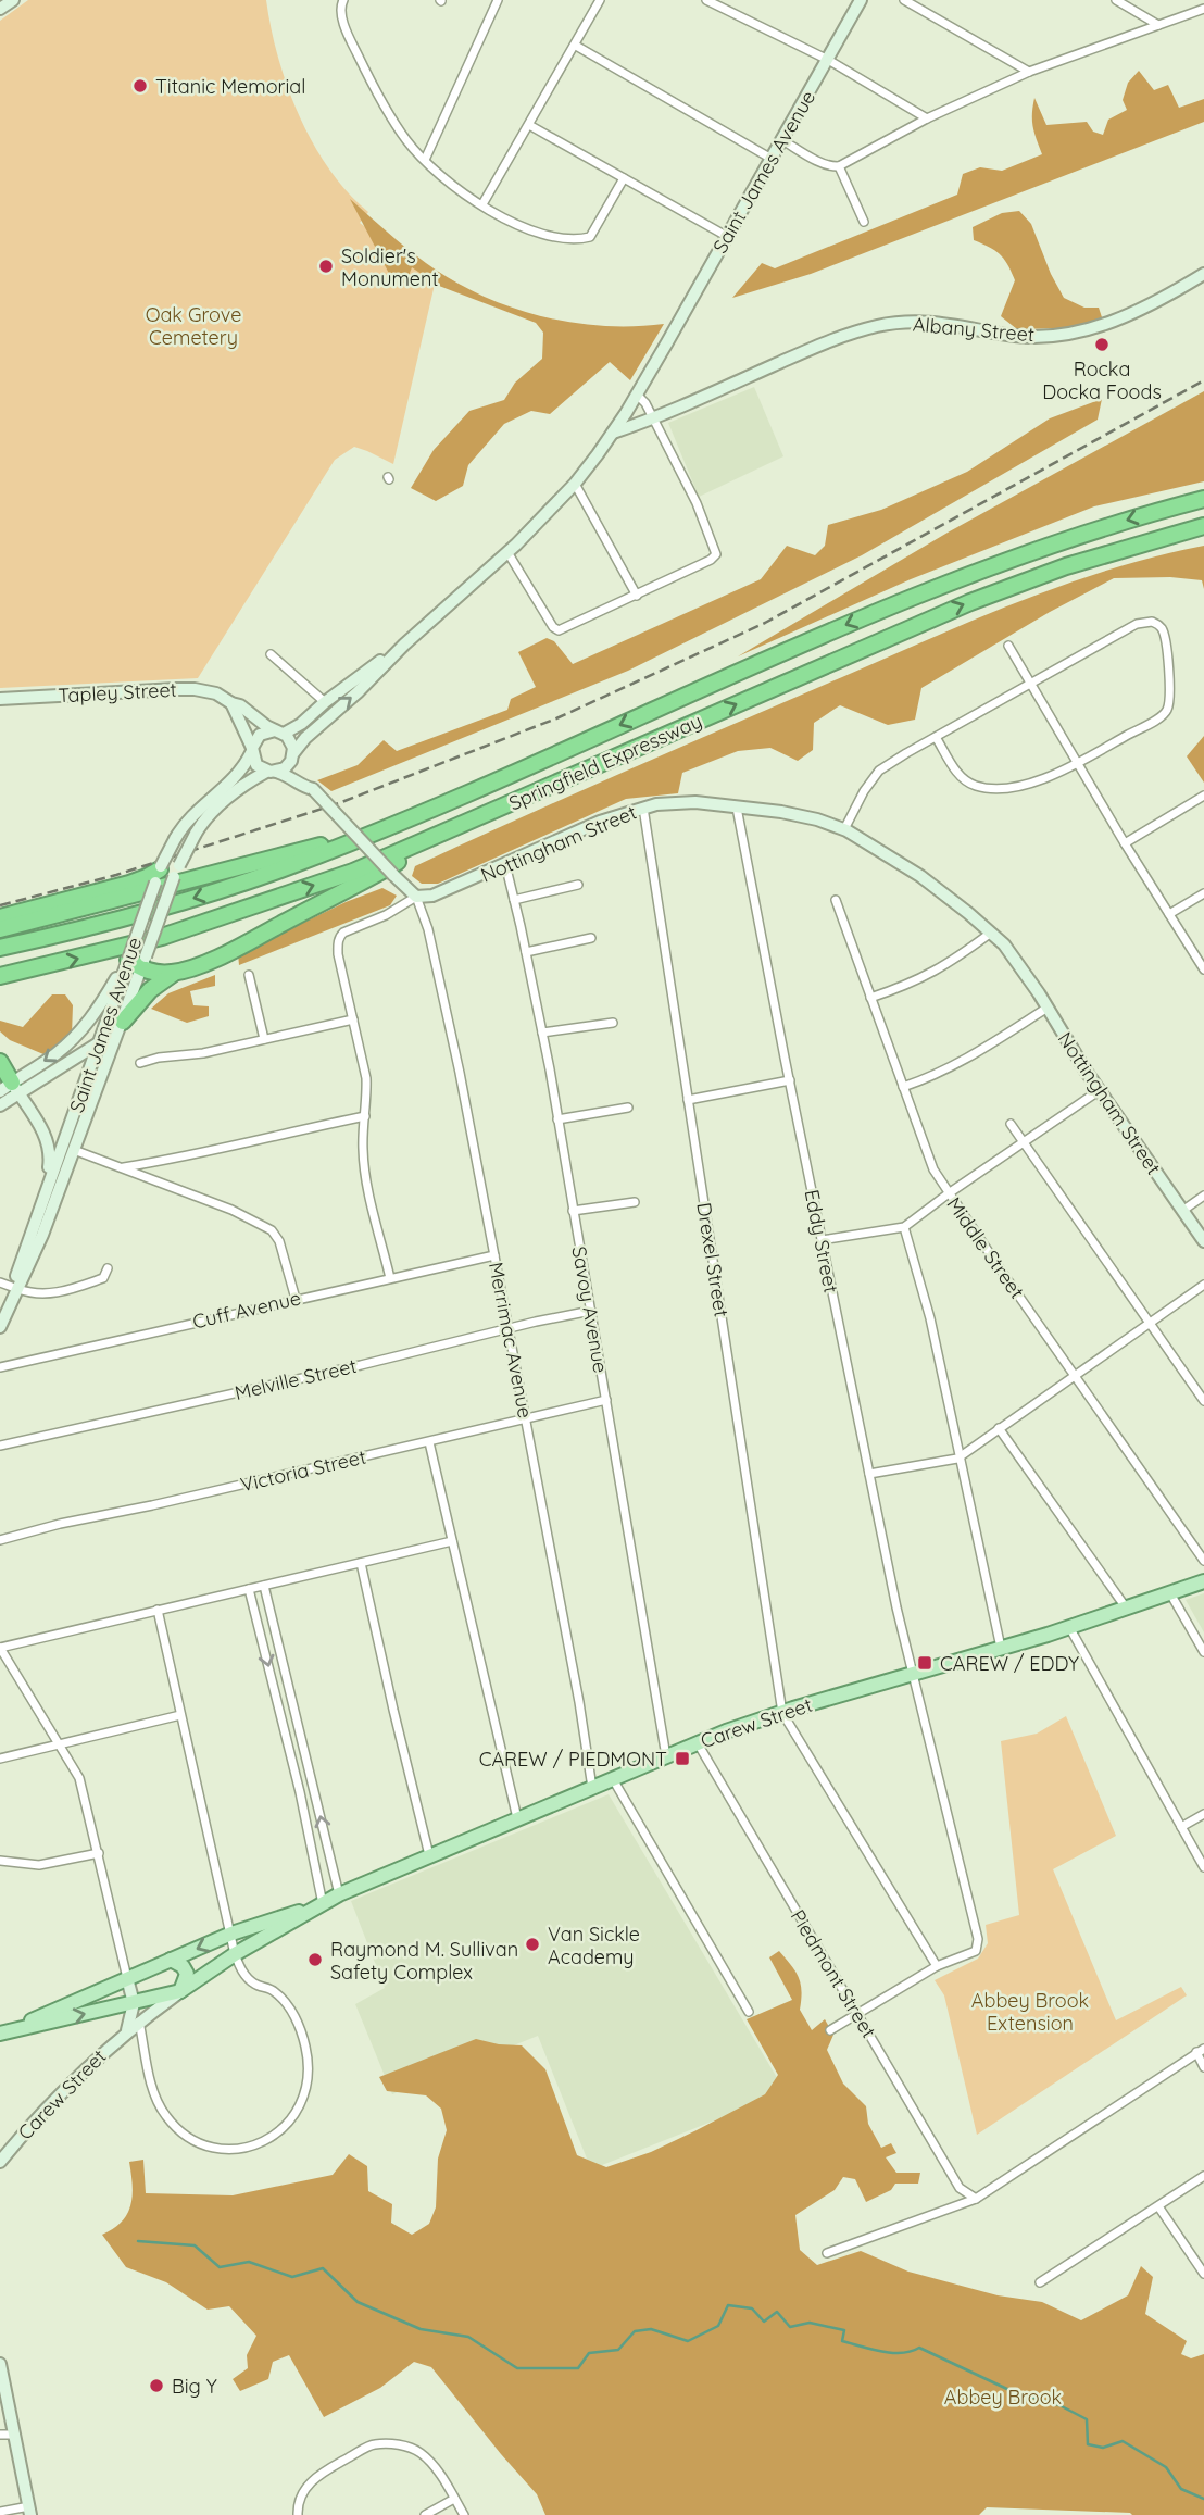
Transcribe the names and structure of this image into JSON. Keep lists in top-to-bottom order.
{
  "streets": {
    "highway": ["Springfield Expressway"],
    "main road": [
      "Saint James Avenue",
      "Albany Street",
      "Tapley Street",
      "Nottingham Street",
      "Carew Street"
    ],
    "street": [
      "Eddy Street",
      "Middle Street",
      "Drexel Street",
      "Cuff Avenue",
      "Savoy Avenue",
      "Merrimac Avenue",
      "Melville Street",
      "Victoria Street",
      "Piedmont Street"
    ]
  },
  "crossings": [
    ["Saint James Avenue", "Albany Street"],
    ["Saint James Avenue", "Tapley Street"],
    ["Nottingham Street", "Eddy Street"],
    ["Nottingham Street", "Drexel Street"],
    ["Nottingham Street", "Savoy Avenue"],
    ["Nottingham Street", "Merrimac Avenue"],
    ["Eddy Street", "Carew Street"],
    ["Drexel Street", "Carew Street"],
    ["Cuff Avenue", "Merrimac Avenue"],
    ["Savoy Avenue", "Melville Street"],
    ["Savoy Avenue", "Victoria Street"],
    ["Savoy Avenue", "Carew Street"],
    ["Merrimac Avenue", "Melville Street"],
    ["Merrimac Avenue", "Victoria Street"],
    ["Merrimac Avenue", "Carew Street"],
    ["Carew Street", "Piedmont Street"]
  ],
  "parks": ["Oak Grove Cemetery", "Abbey Brook Extension", "Abbey Brook"],
  "places": {
    "other": [
      "Titanic Memorial",
      "Soldier's Monument",
      "Rocka Docka Foods",
      "Van Sickle Academy",
      "Raymond M. Sullivan Safety Complex",
      "Big Y"
    ],
    "transit": ["CAREW / EDDY", "CAREW / PIEDMONT"]
  }
}
